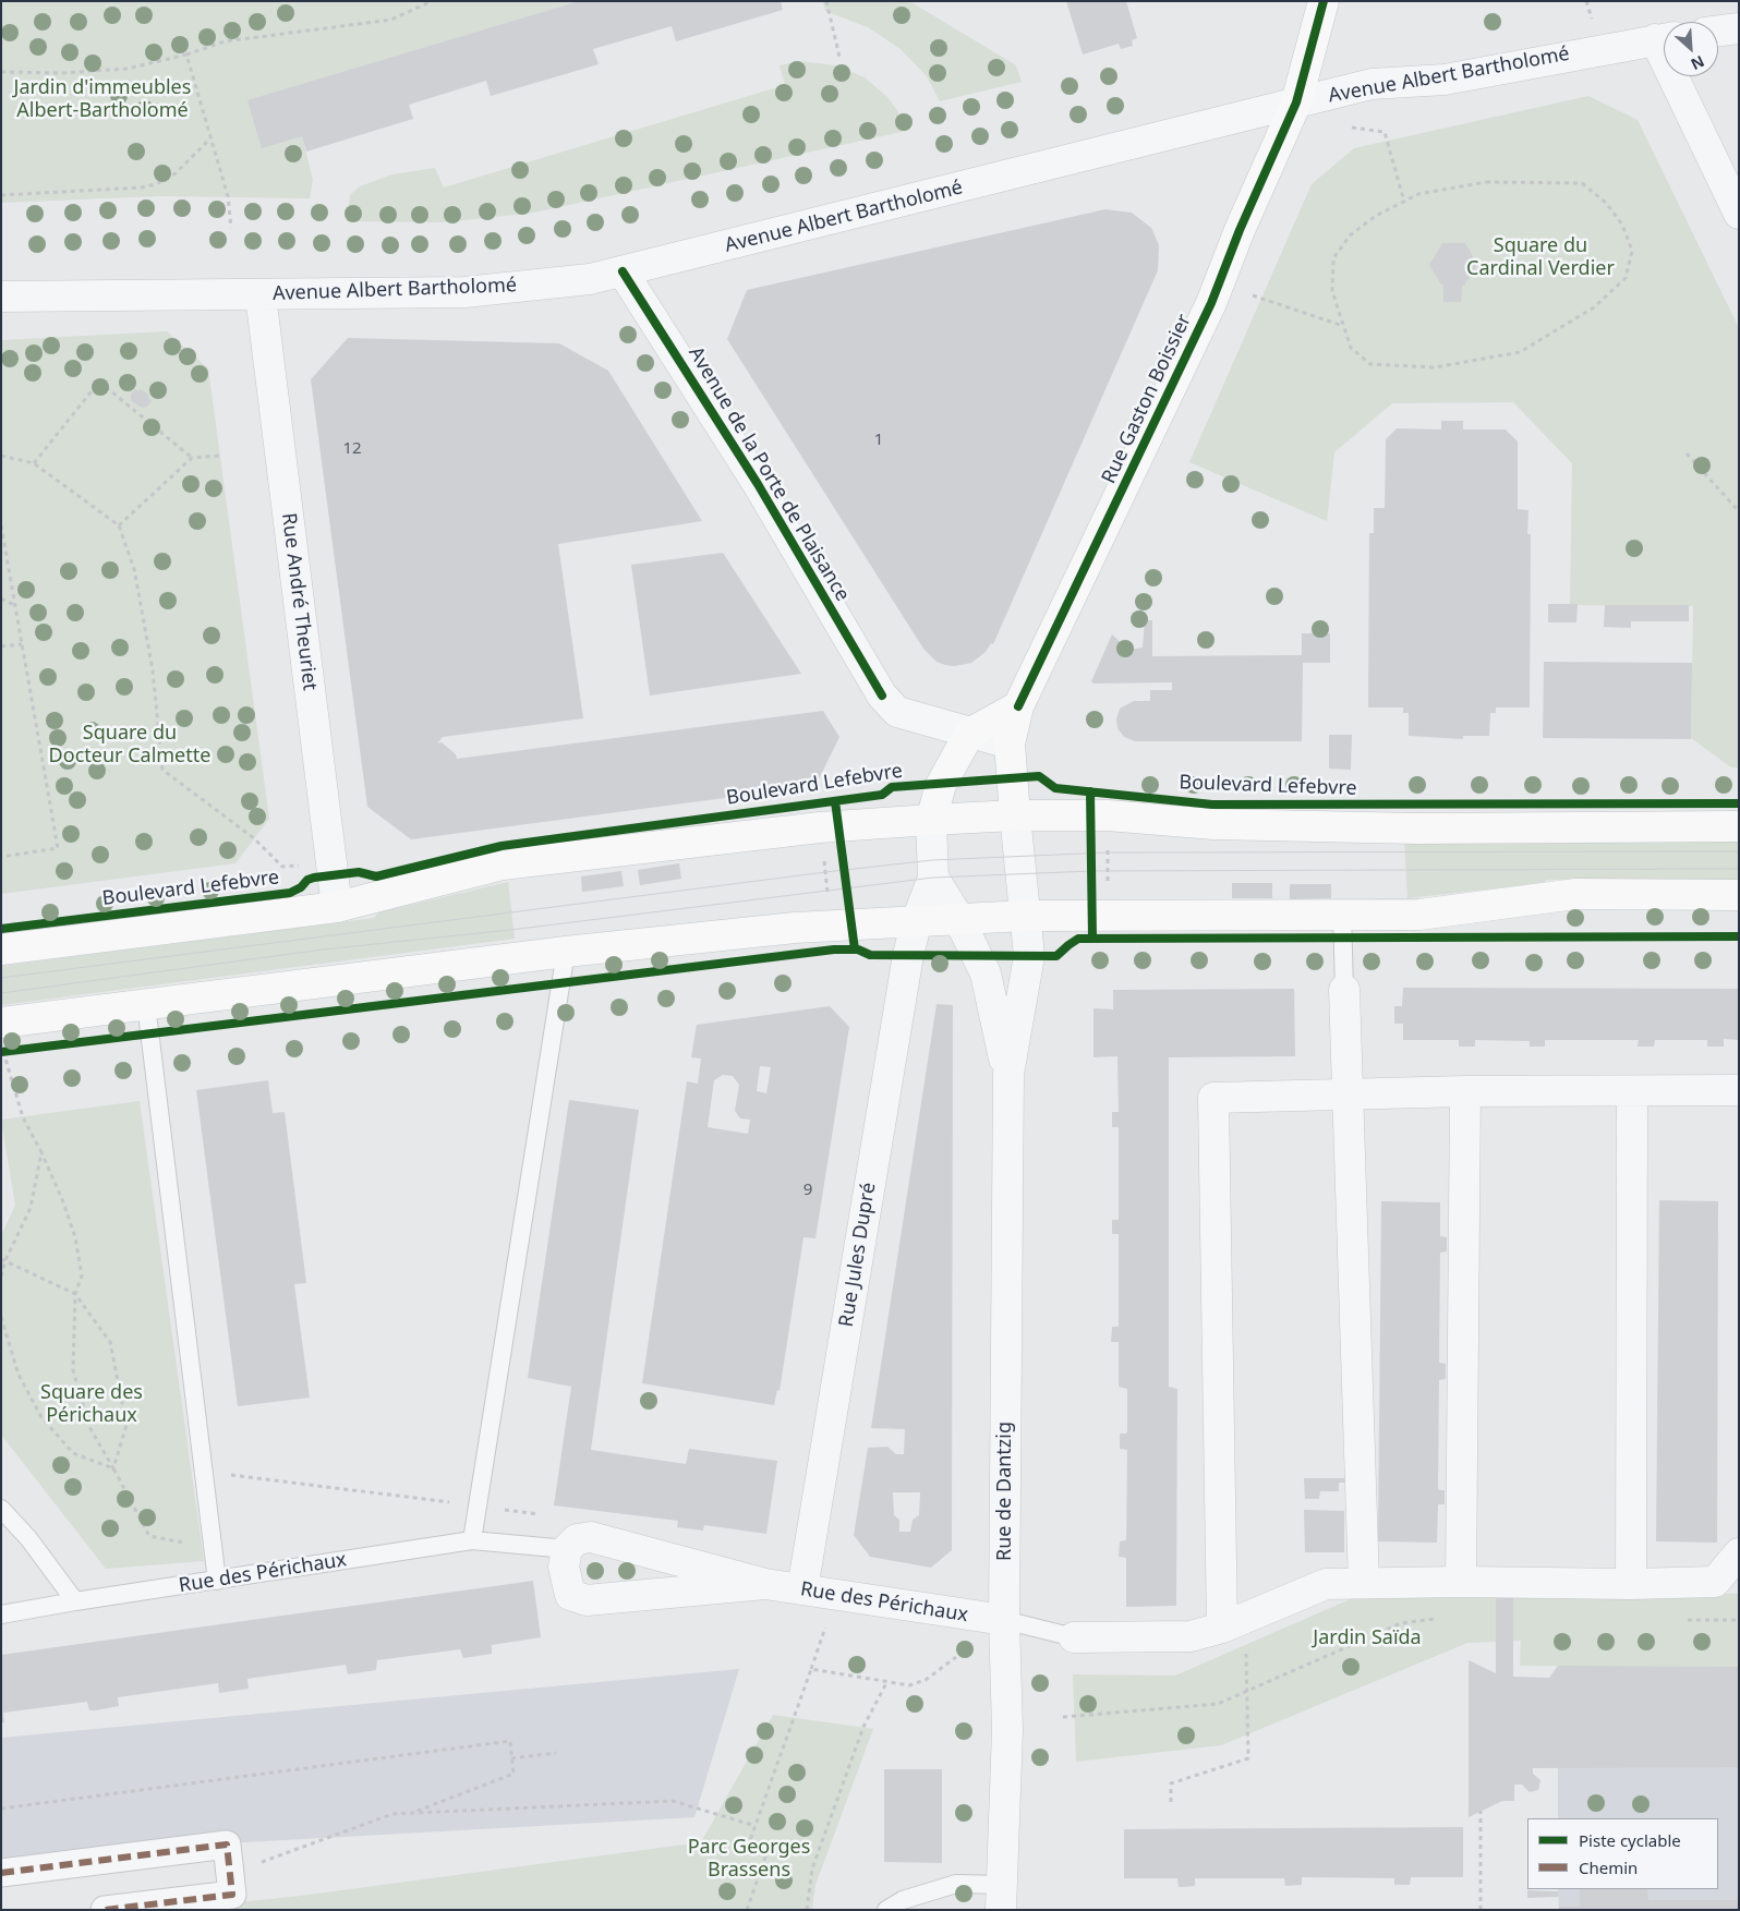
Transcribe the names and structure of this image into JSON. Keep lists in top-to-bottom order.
{
  "streets": {
    "main road": ["Rue Gaston Boissier", "Boulevard Lefebvre"],
    "street": [
      "Avenue Albert Bartholomé",
      "Avenue de la Porte de Plaisance",
      "Rue André Theuriet",
      "Rue Jules Dupré",
      "Rue de Dantzig",
      "Rue des Périchaux"
    ]
  },
  "crossings": [
    ["Avenue Albert Bartholomé", "Rue Gaston Boissier"],
    ["Avenue Albert Bartholomé", "Avenue de la Porte de Plaisance"],
    ["Avenue Albert Bartholomé", "Rue André Theuriet"],
    ["Rue Gaston Boissier", "Avenue de la Porte de Plaisance"],
    ["Rue Gaston Boissier", "Boulevard Lefebvre"],
    ["Rue André Theuriet", "Boulevard Lefebvre"],
    ["Rue Jules Dupré", "Rue des Périchaux"],
    ["Rue de Dantzig", "Rue des Périchaux"]
  ],
  "parks": [
    "Jardin d'immeubles Albert-Bartholomé",
    "Square du Cardinal Verdier",
    "Square du Docteur Calmette",
    "Square des Périchaux",
    "Jardin Saïda",
    "Parc Georges Brassens"
  ],
  "house_numbers": ["1", "12", "9"],
  "legend": ["Piste cyclable", "Chemin"],
  "north": "bottom right"
}
